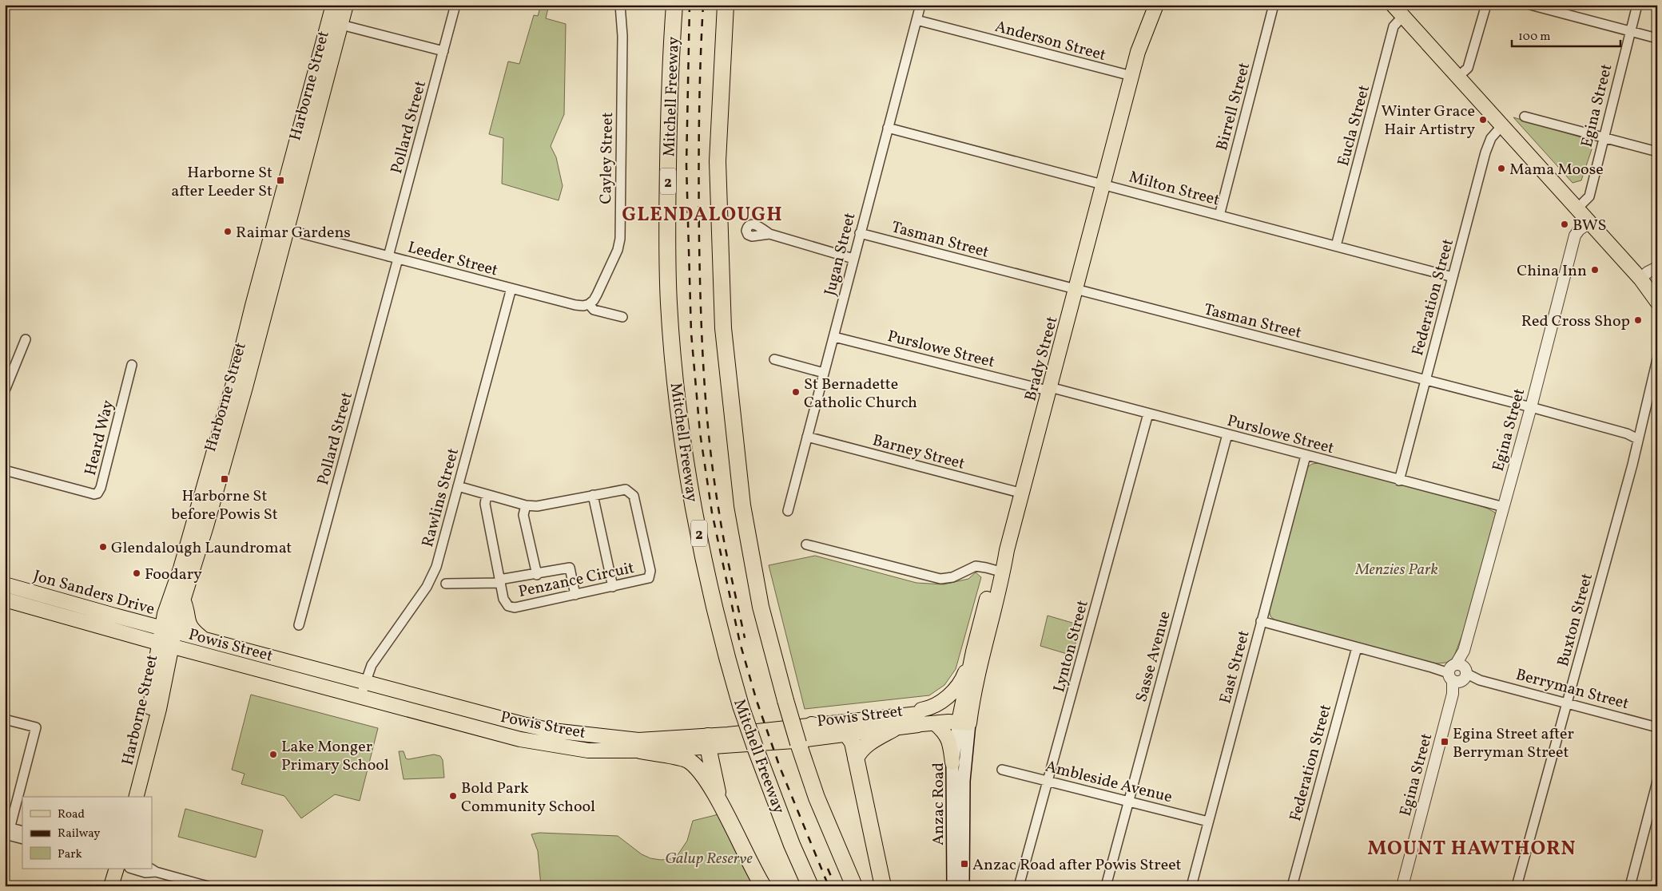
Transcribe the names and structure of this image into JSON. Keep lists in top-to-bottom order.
{
  "streets": {
    "highway": ["Mitchell Freeway", "2"],
    "main road": [
      "Harborne Street",
      "Brady Street",
      "Jon Sanders Drive",
      "Powis Street",
      "Anzac Road"
    ],
    "street": [
      "Anderson Street",
      "Egina Street",
      "Birrell Street",
      "Eucla Street",
      "Pollard Street",
      "Cayley Street",
      "Milton Street",
      "Tasman Street",
      "Jugan Street",
      "Leeder Street",
      "Federation Street",
      "Purslowe Street",
      "Heard Way",
      "Barney Street",
      "Rawlins Street",
      "Penzance Circuit",
      "Buxton Street",
      "Lynton Street",
      "Sasse Avenue",
      "East Street",
      "Berryman Street",
      "Ambleside Avenue"
    ]
  },
  "crossings": [
    ["Anderson Street", "Jugan Street"],
    ["Anderson Street", "Brady Street"],
    ["Harborne Street", "Leeder Street"],
    ["Harborne Street", "Jon Sanders Drive"],
    ["Harborne Street", "Powis Street"],
    ["Egina Street", "Tasman Street"],
    ["Egina Street", "Purslowe Street"],
    ["Egina Street", "Berryman Street"],
    ["Birrell Street", "Milton Street"],
    ["Eucla Street", "Milton Street"],
    ["Pollard Street", "Leeder Street"],
    ["Cayley Street", "Leeder Street"],
    ["Milton Street", "Jugan Street"],
    ["Milton Street", "Federation Street"],
    ["Milton Street", "Brady Street"],
    ["Tasman Street", "Jugan Street"],
    ["Tasman Street", "Federation Street"],
    ["Tasman Street", "Brady Street"],
    ["Tasman Street", "Buxton Street"],
    ["Jugan Street", "Purslowe Street"],
    ["Jugan Street", "Barney Street"],
    ["Leeder Street", "Rawlins Street"],
    ["Federation Street", "Purslowe Street"],
    ["Federation Street", "Berryman Street"],
    ["Purslowe Street", "Brady Street"],
    ["Purslowe Street", "Lynton Street"],
    ["Purslowe Street", "Sasse Avenue"],
    ["Purslowe Street", "East Street"],
    ["Brady Street", "Barney Street"],
    ["Brady Street", "Powis Street"],
    ["Brady Street", "Anzac Road"],
    ["Rawlins Street", "Penzance Circuit"],
    ["Rawlins Street", "Powis Street"],
    ["Jon Sanders Drive", "Powis Street"],
    ["Buxton Street", "Berryman Street"],
    ["Powis Street", "Anzac Road"],
    ["Lynton Street", "Ambleside Avenue"],
    ["Sasse Avenue", "Ambleside Avenue"],
    ["East Street", "Berryman Street"],
    ["East Street", "Ambleside Avenue"]
  ],
  "districts": ["GLENDALOUGH", "MOUNT HAWTHORN"],
  "parks": ["Menzies Park", "Galup Reserve"],
  "places": {
    "other": [
      "Winter Grace Hair Artistry",
      "Mama Moose",
      "BWS",
      "Raimar Gardens",
      "China Inn",
      "Red Cross Shop",
      "St Bernadette Catholic Church",
      "Glendalough Laundromat",
      "Foodary",
      "Lake Monger Primary School",
      "Bold Park Community School"
    ],
    "transit": [
      "Harborne St after Leeder St",
      "Harborne St before Powis St",
      "Egina Street after Berryman Street",
      "Anzac Road after Powis Street"
    ]
  },
  "legend": ["Road", "Railway", "Park"],
  "scale_bar": "100 m"
}
